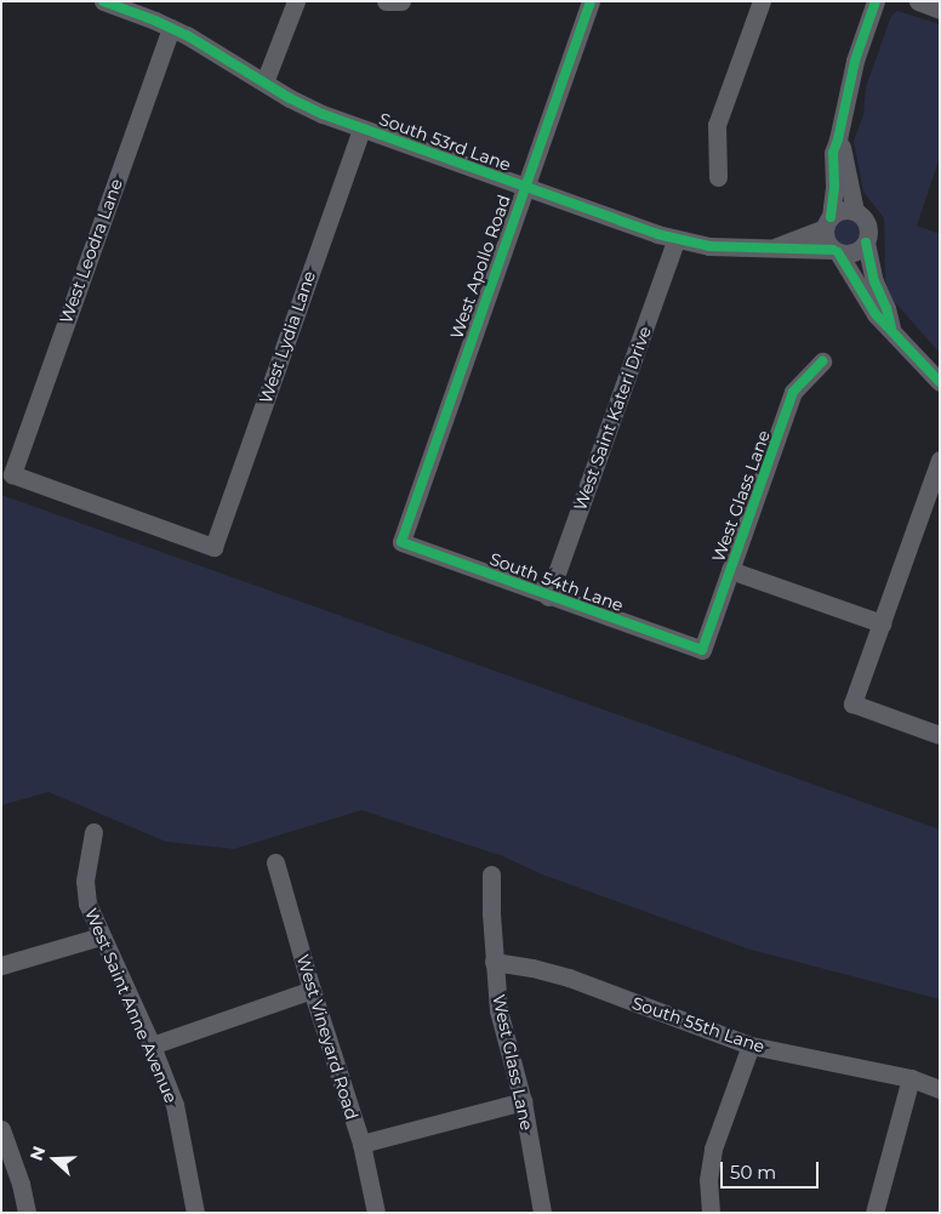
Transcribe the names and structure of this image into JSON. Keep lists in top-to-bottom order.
{
  "streets": {
    "street": [
      "South 53rd Lane",
      "West Leodra Lane",
      "West Apollo Road",
      "West Lydia Lane",
      "West Saint Kateri Drive",
      "West Glass Lane",
      "South 54th Lane",
      "West Saint Anne Avenue",
      "South 55th Lane",
      "West Vineyard Road"
    ]
  },
  "crossings": [
    ["South 53rd Lane", "West Leodra Lane"],
    ["South 53rd Lane", "West Apollo Road"],
    ["South 53rd Lane", "West Lydia Lane"],
    ["South 53rd Lane", "West Saint Kateri Drive"],
    ["West Leodra Lane", "West Lydia Lane"],
    ["West Apollo Road", "South 54th Lane"],
    ["West Saint Kateri Drive", "South 54th Lane"],
    ["West Glass Lane", "South 54th Lane"],
    ["West Glass Lane", "South 55th Lane"]
  ],
  "scale_bar": "50 m",
  "north": "left"
}
